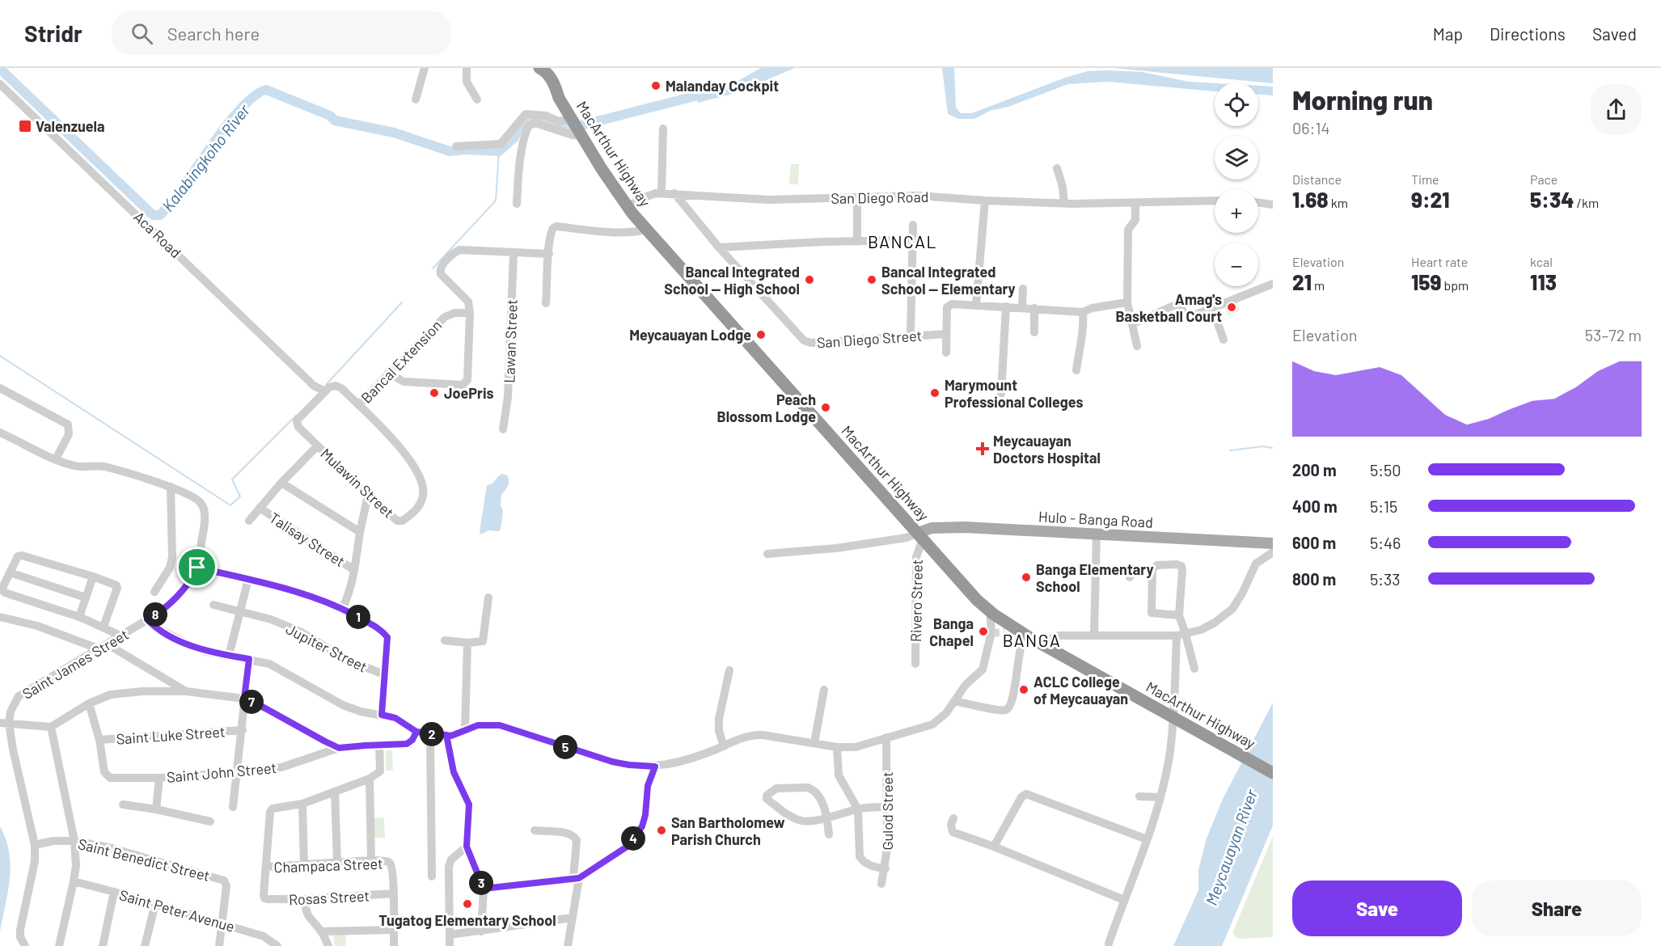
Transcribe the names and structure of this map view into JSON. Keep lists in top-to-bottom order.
{
  "streets": {
    "highway": ["MacArthur Highway"],
    "main road": ["Hulo - Banga Road"],
    "street": [
      "San Diego Road",
      "Aca Road",
      "San Diego Street",
      "Lawan Street",
      "Bancal Extension",
      "Mulawin Street",
      "Talisay Street",
      "Rivero Street",
      "Jupiter Street",
      "Saint James Street",
      "Saint Luke Street",
      "Saint John Street",
      "Gulod Street",
      "Saint Benedict Street",
      "Champaca Street",
      "Rosas Street",
      "Saint Peter Avenue"
    ]
  },
  "crossings": [
    ["MacArthur Highway", "San Diego Road"],
    ["MacArthur Highway", "Hulo - Banga Road"],
    ["MacArthur Highway", "Rivero Street"],
    ["San Diego Road", "San Diego Street"],
    ["Aca Road", "Bancal Extension"],
    ["Bancal Extension", "Mulawin Street"],
    ["Hulo - Banga Road", "Rivero Street"],
    ["Saint James Street", "Saint Benedict Street"],
    ["Saint Luke Street", "Saint John Street"],
    ["Saint Benedict Street", "Saint Peter Avenue"],
    ["Champaca Street", "Rosas Street"]
  ],
  "districts": ["BANCAL", "BANGA"],
  "water": ["Kalabingkoho River", "Meycauayan River"],
  "places": {
    "other": [
      "Malanday Cockpit",
      "Bancal Integrated School — High School",
      "Bancal Integrated School — Elementary",
      "Amag's Basketball Court",
      "Meycauayan Lodge",
      "JoePris",
      "Marymount Professional Colleges",
      "Peach Blossom Lodge",
      "Banga Elementary School",
      "Banga Chapel",
      "ACLC College of Meycauayan",
      "San Bartholomew Parish Church",
      "Tugatog Elementary School"
    ],
    "transit": ["Valenzuela"],
    "health": ["Meycauayan Doctors Hospital"]
  },
  "page": {
    "header": "Stridr",
    "search": "Search here",
    "nav": ["Map", "Directions", "Saved"],
    "heading": ["Morning run", "06:14"],
    "map_buttons": ["+", "−"],
    "stats": [
      ["Distance", "1.68 km"],
      ["Time", "9:21"],
      ["Pace", "5:34 /km"],
      ["Elevation", "21 m"],
      ["Heart rate", "159 bpm"],
      ["kcal", "113"]
    ],
    "chart": ["Elevation", "53–72 m"],
    "list": [
      {
        "name": "200 m",
        "note": "5:50"
      },
      {
        "name": "400 m",
        "note": "5:15"
      },
      {
        "name": "600 m",
        "note": "5:46"
      },
      {
        "name": "800 m",
        "note": "5:33"
      }
    ],
    "pins": [
      "8",
      "1",
      "7",
      "2",
      "5",
      "4",
      "3"
    ],
    "buttons": ["Save", "Share"]
  }
}
